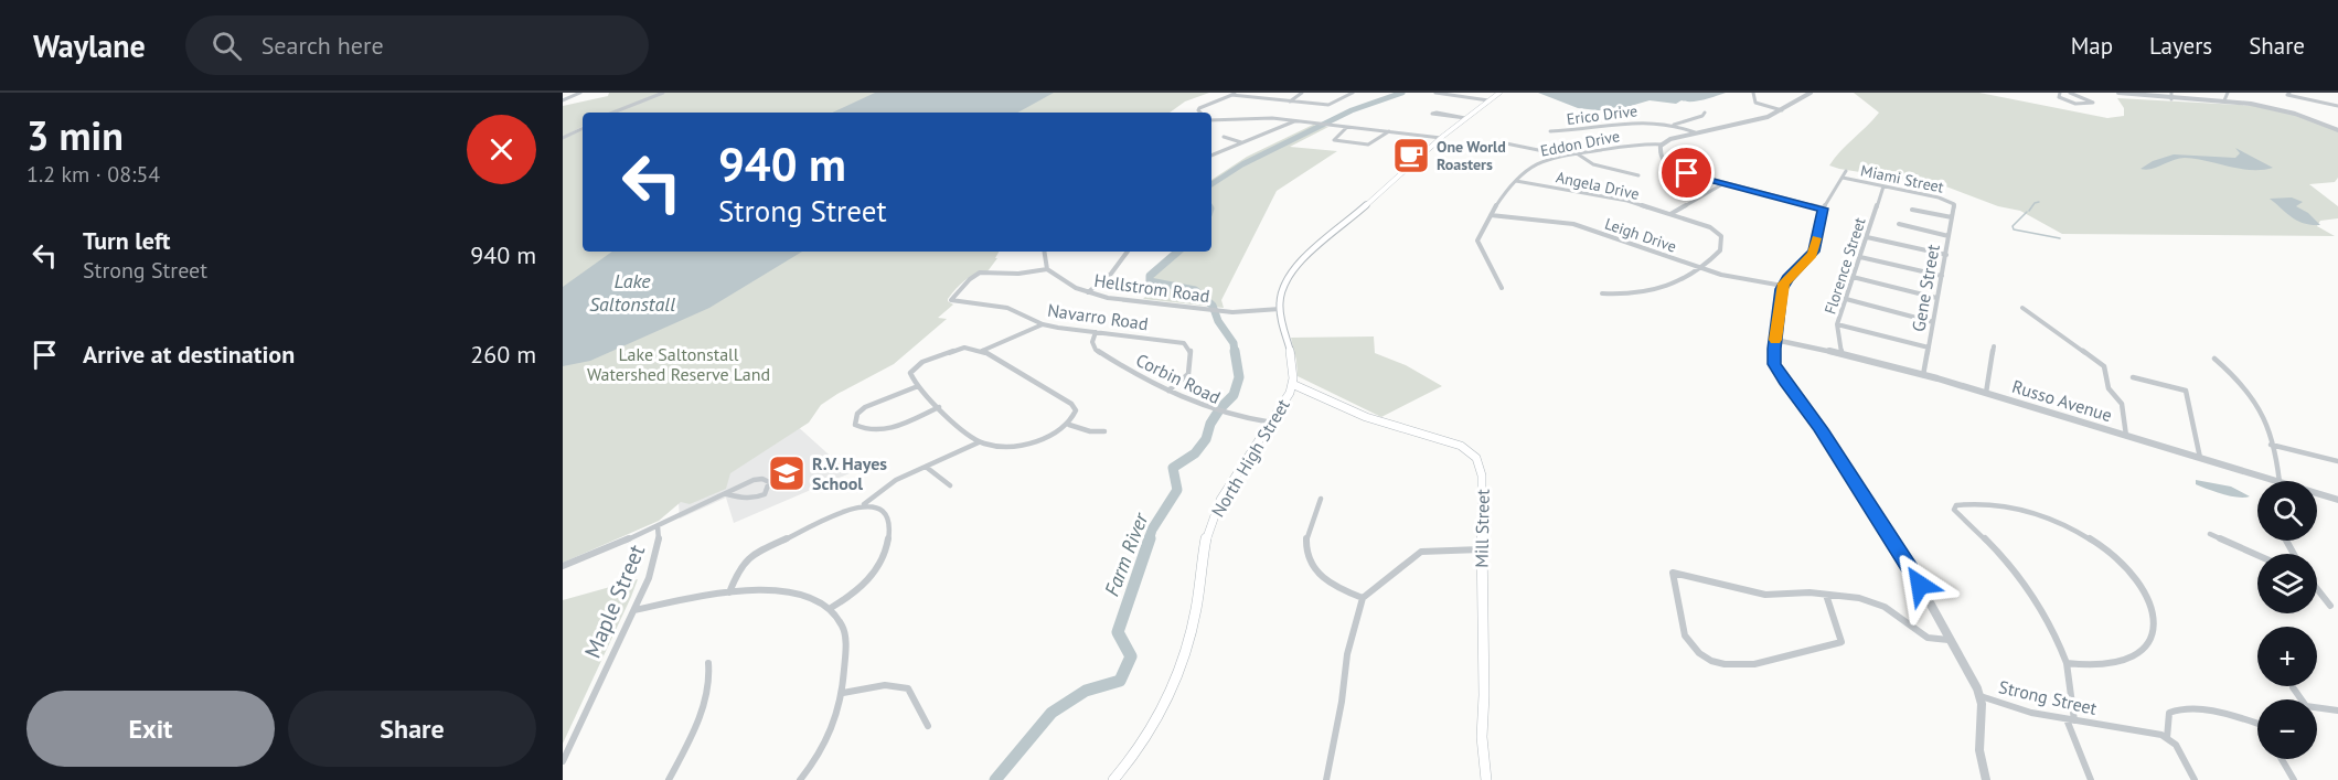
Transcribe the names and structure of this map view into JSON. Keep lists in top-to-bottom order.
{
  "streets": {
    "main road": ["North High Street", "Mill Street"],
    "street": [
      "Erico Drive",
      "Eddon Drive",
      "Miami Street",
      "Angela Drive",
      "Leigh Drive",
      "Florence Street",
      "Hellstrom Road",
      "Gene Street",
      "Navarro Road",
      "Corbin Road",
      "Russo Avenue",
      "Maple Street",
      "Strong Street"
    ]
  },
  "crossings": [
    ["Eddon Drive", "Angela Drive"],
    ["Eddon Drive", "Leigh Drive"],
    ["Miami Street", "Florence Street"],
    ["Miami Street", "Gene Street"],
    ["Angela Drive", "Leigh Drive"],
    ["Leigh Drive", "Strong Street"],
    ["Florence Street", "Russo Avenue"],
    ["Hellstrom Road", "Navarro Road"],
    ["Hellstrom Road", "North High Street"],
    ["Gene Street", "Russo Avenue"],
    ["Navarro Road", "Corbin Road"],
    ["Corbin Road", "North High Street"],
    ["Russo Avenue", "Strong Street"],
    ["North High Street", "Mill Street"]
  ],
  "water": ["Lake Saltonstall", "Farm River"],
  "parks": ["Lake Saltonstall Watershed Reserve Land"],
  "places": {
    "cafe": ["One World Roasters"],
    "school or university": ["R.V. Hayes School"]
  },
  "page": {
    "header": "Waylane",
    "search": "Search here",
    "nav": ["Map", "Layers", "Share"],
    "heading": ["3 min", "1.2 km · 08:54"],
    "turn": ["940 m", "Strong Street"],
    "list": [
      {
        "name": "Turn left",
        "note": "Strong Street",
        "value": "940 m"
      },
      {
        "name": "Arrive at destination",
        "value": "260 m"
      }
    ],
    "map_buttons": ["+", "−"],
    "buttons": ["Exit", "Share"]
  }
}
